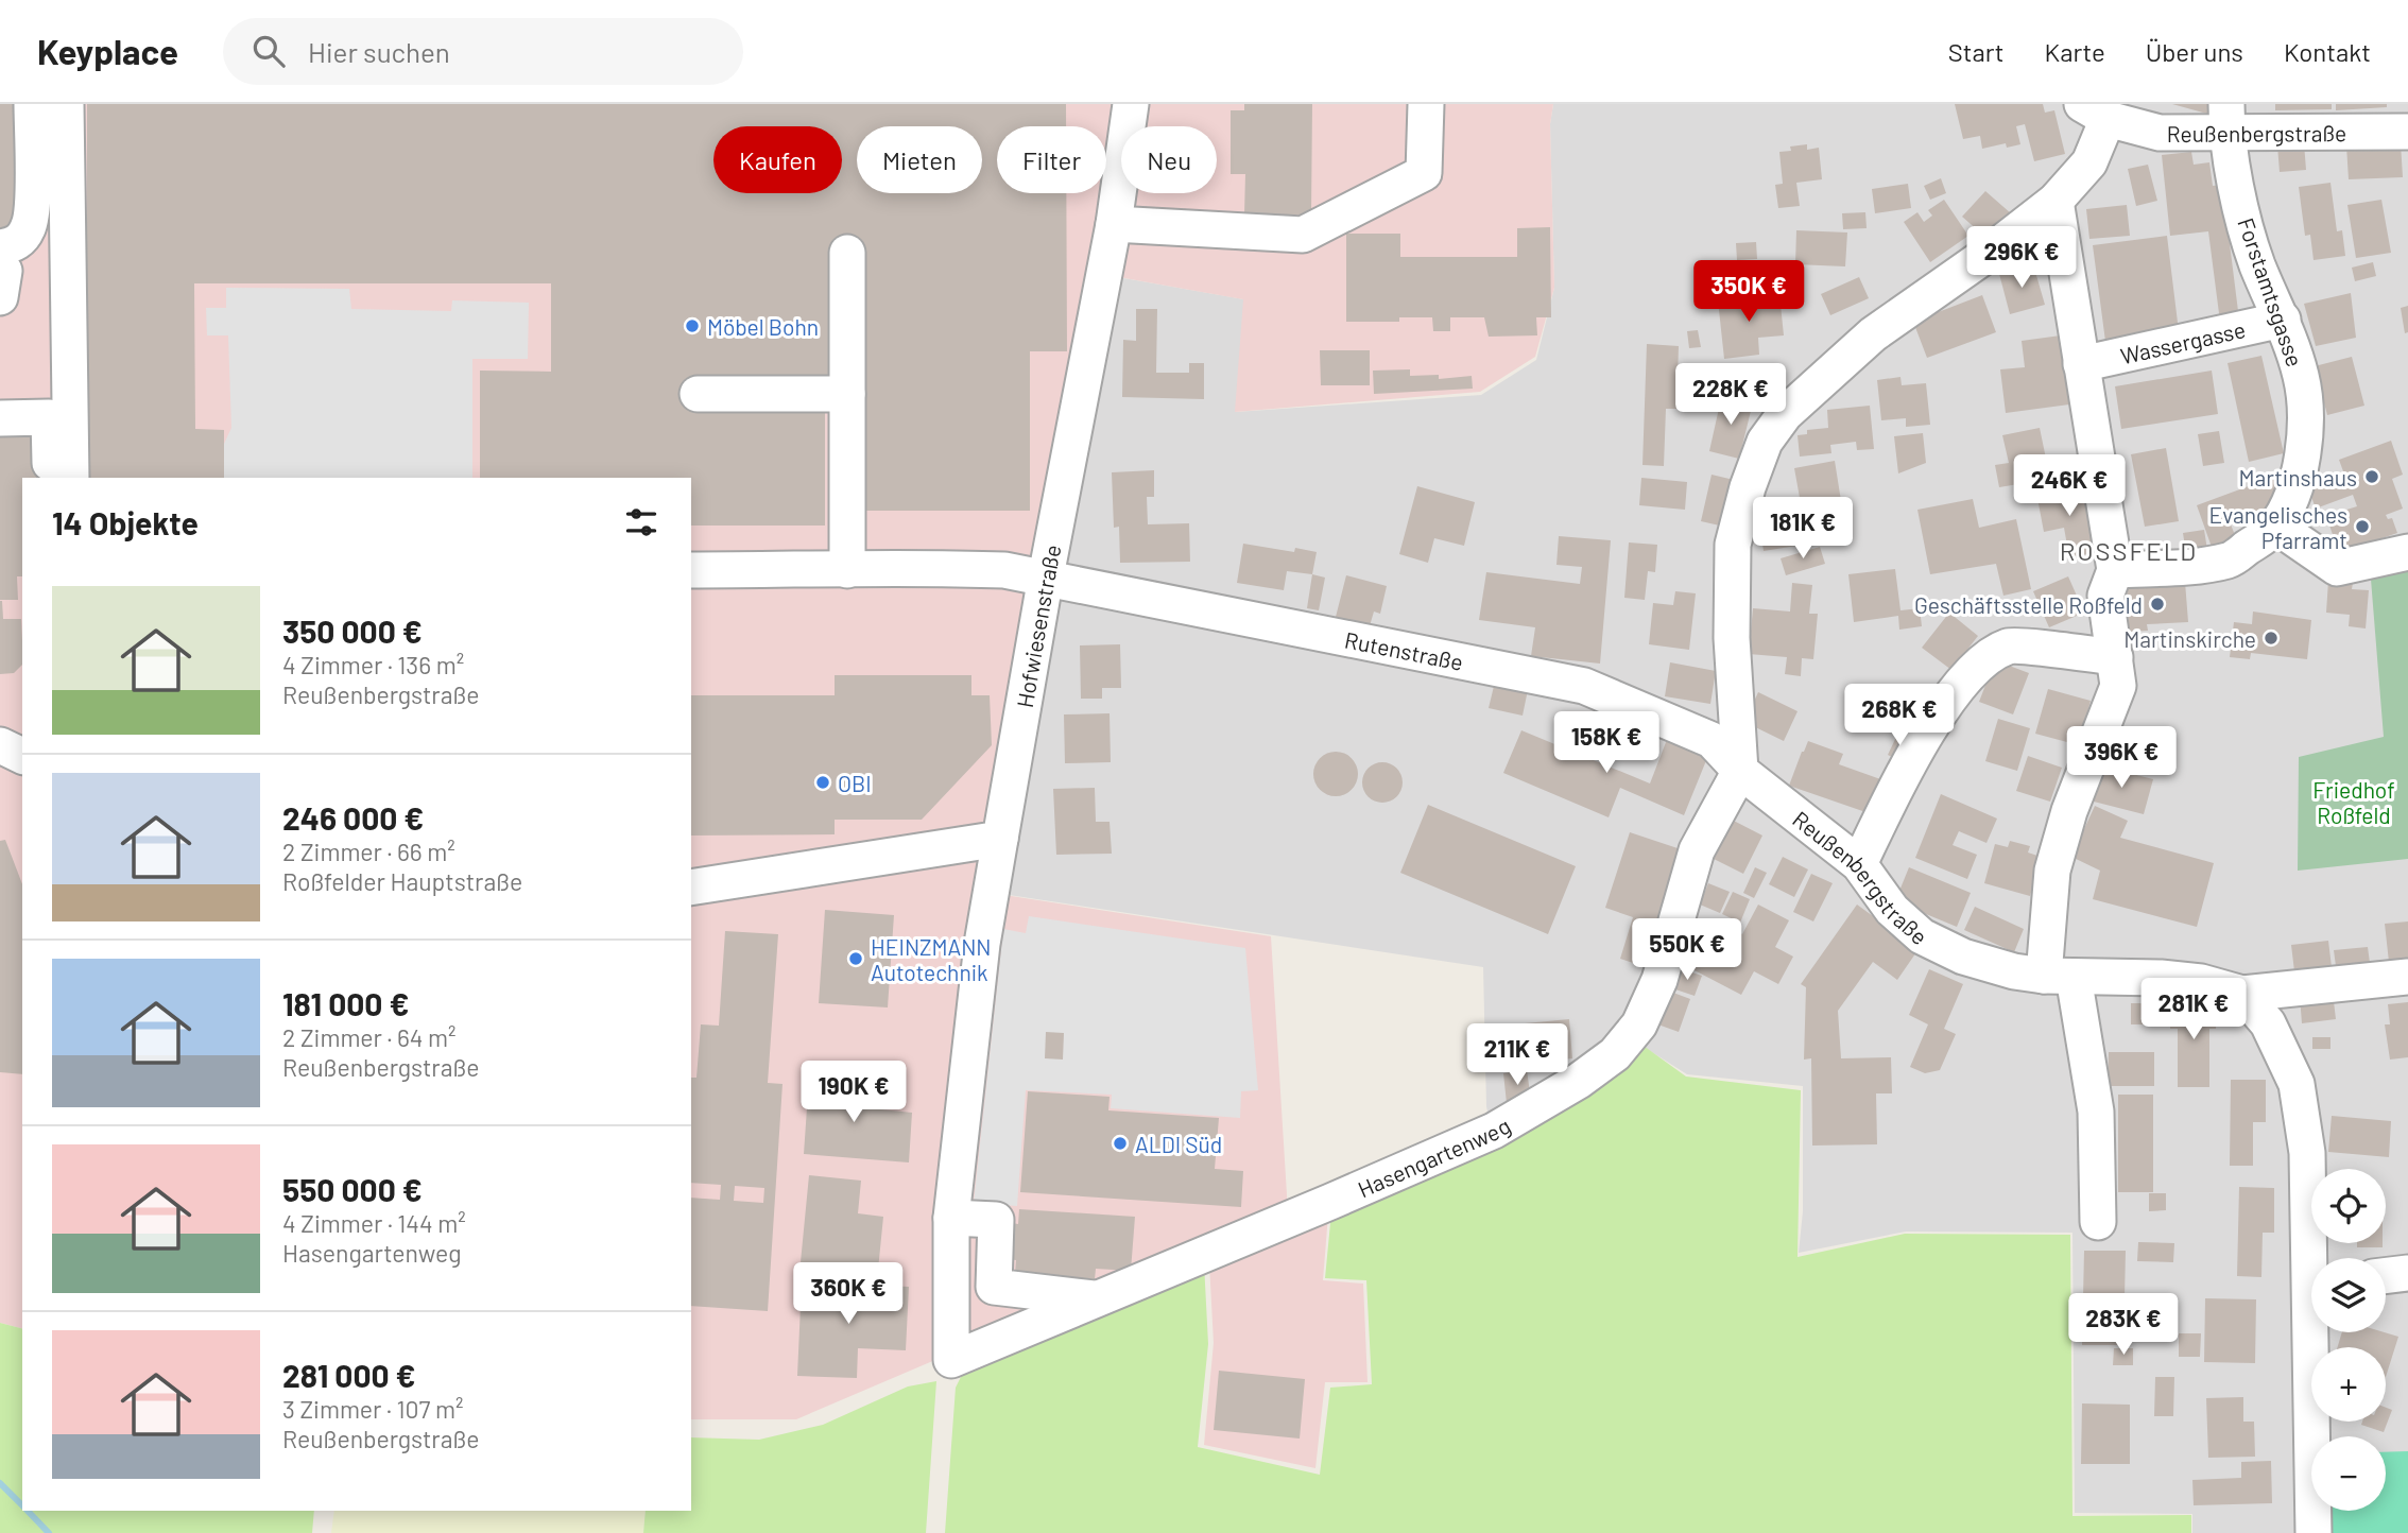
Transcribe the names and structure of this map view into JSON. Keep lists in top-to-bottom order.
{
  "streets": {
    "street": [
      "Reußenbergstraße",
      "Forstamtsgasse",
      "Wassergasse",
      "Hofwiesenstraße",
      "Rutenstraße",
      "Hasengartenweg"
    ]
  },
  "crossings": [
    ["Reußenbergstraße", "Forstamtsgasse"],
    ["Reußenbergstraße", "Rutenstraße"],
    ["Reußenbergstraße", "Hasengartenweg"],
    ["Forstamtsgasse", "Wassergasse"],
    ["Hofwiesenstraße", "Rutenstraße"],
    ["Hofwiesenstraße", "Hasengartenweg"],
    ["Rutenstraße", "Hasengartenweg"]
  ],
  "districts": ["ROSSFELD"],
  "parks": ["Friedhof Roßfeld"],
  "places": [
    "Möbel Bohn",
    "Martinshaus",
    "Evangelisches Pfarramt",
    "Geschäftsstelle Roßfeld",
    "Martinskirche",
    "OBI",
    "HEINZMANN Autotechnik",
    "ALDI Süd"
  ],
  "page": {
    "header": "Keyplace",
    "search": "Hier suchen",
    "nav": [
      "Start",
      "Karte",
      "Über uns",
      "Kontakt"
    ],
    "chip": [
      "Kaufen",
      "Mieten",
      "Filter",
      "Neu"
    ],
    "price": [
      "296K €",
      "350K €",
      "228K €",
      "246K €",
      "181K €",
      "268K €",
      "158K €",
      "396K €",
      "550K €",
      "281K €",
      "211K €",
      "190K €",
      "360K €",
      "283K €"
    ],
    "heading": "14 Objekte",
    "list": [
      {
        "name": "350 000 €",
        "note": "4 Zimmer · 136 m² · Reußenbergstraße"
      },
      {
        "name": "246 000 €",
        "note": "2 Zimmer · 66 m² · Roßfelder Hauptstraße"
      },
      {
        "name": "181 000 €",
        "note": "2 Zimmer · 64 m² · Reußenbergstraße"
      },
      {
        "name": "550 000 €",
        "note": "4 Zimmer · 144 m² · Hasengartenweg"
      },
      {
        "name": "281 000 €",
        "note": "3 Zimmer · 107 m² · Reußenbergstraße"
      }
    ],
    "map_buttons": ["+", "−"]
  }
}
